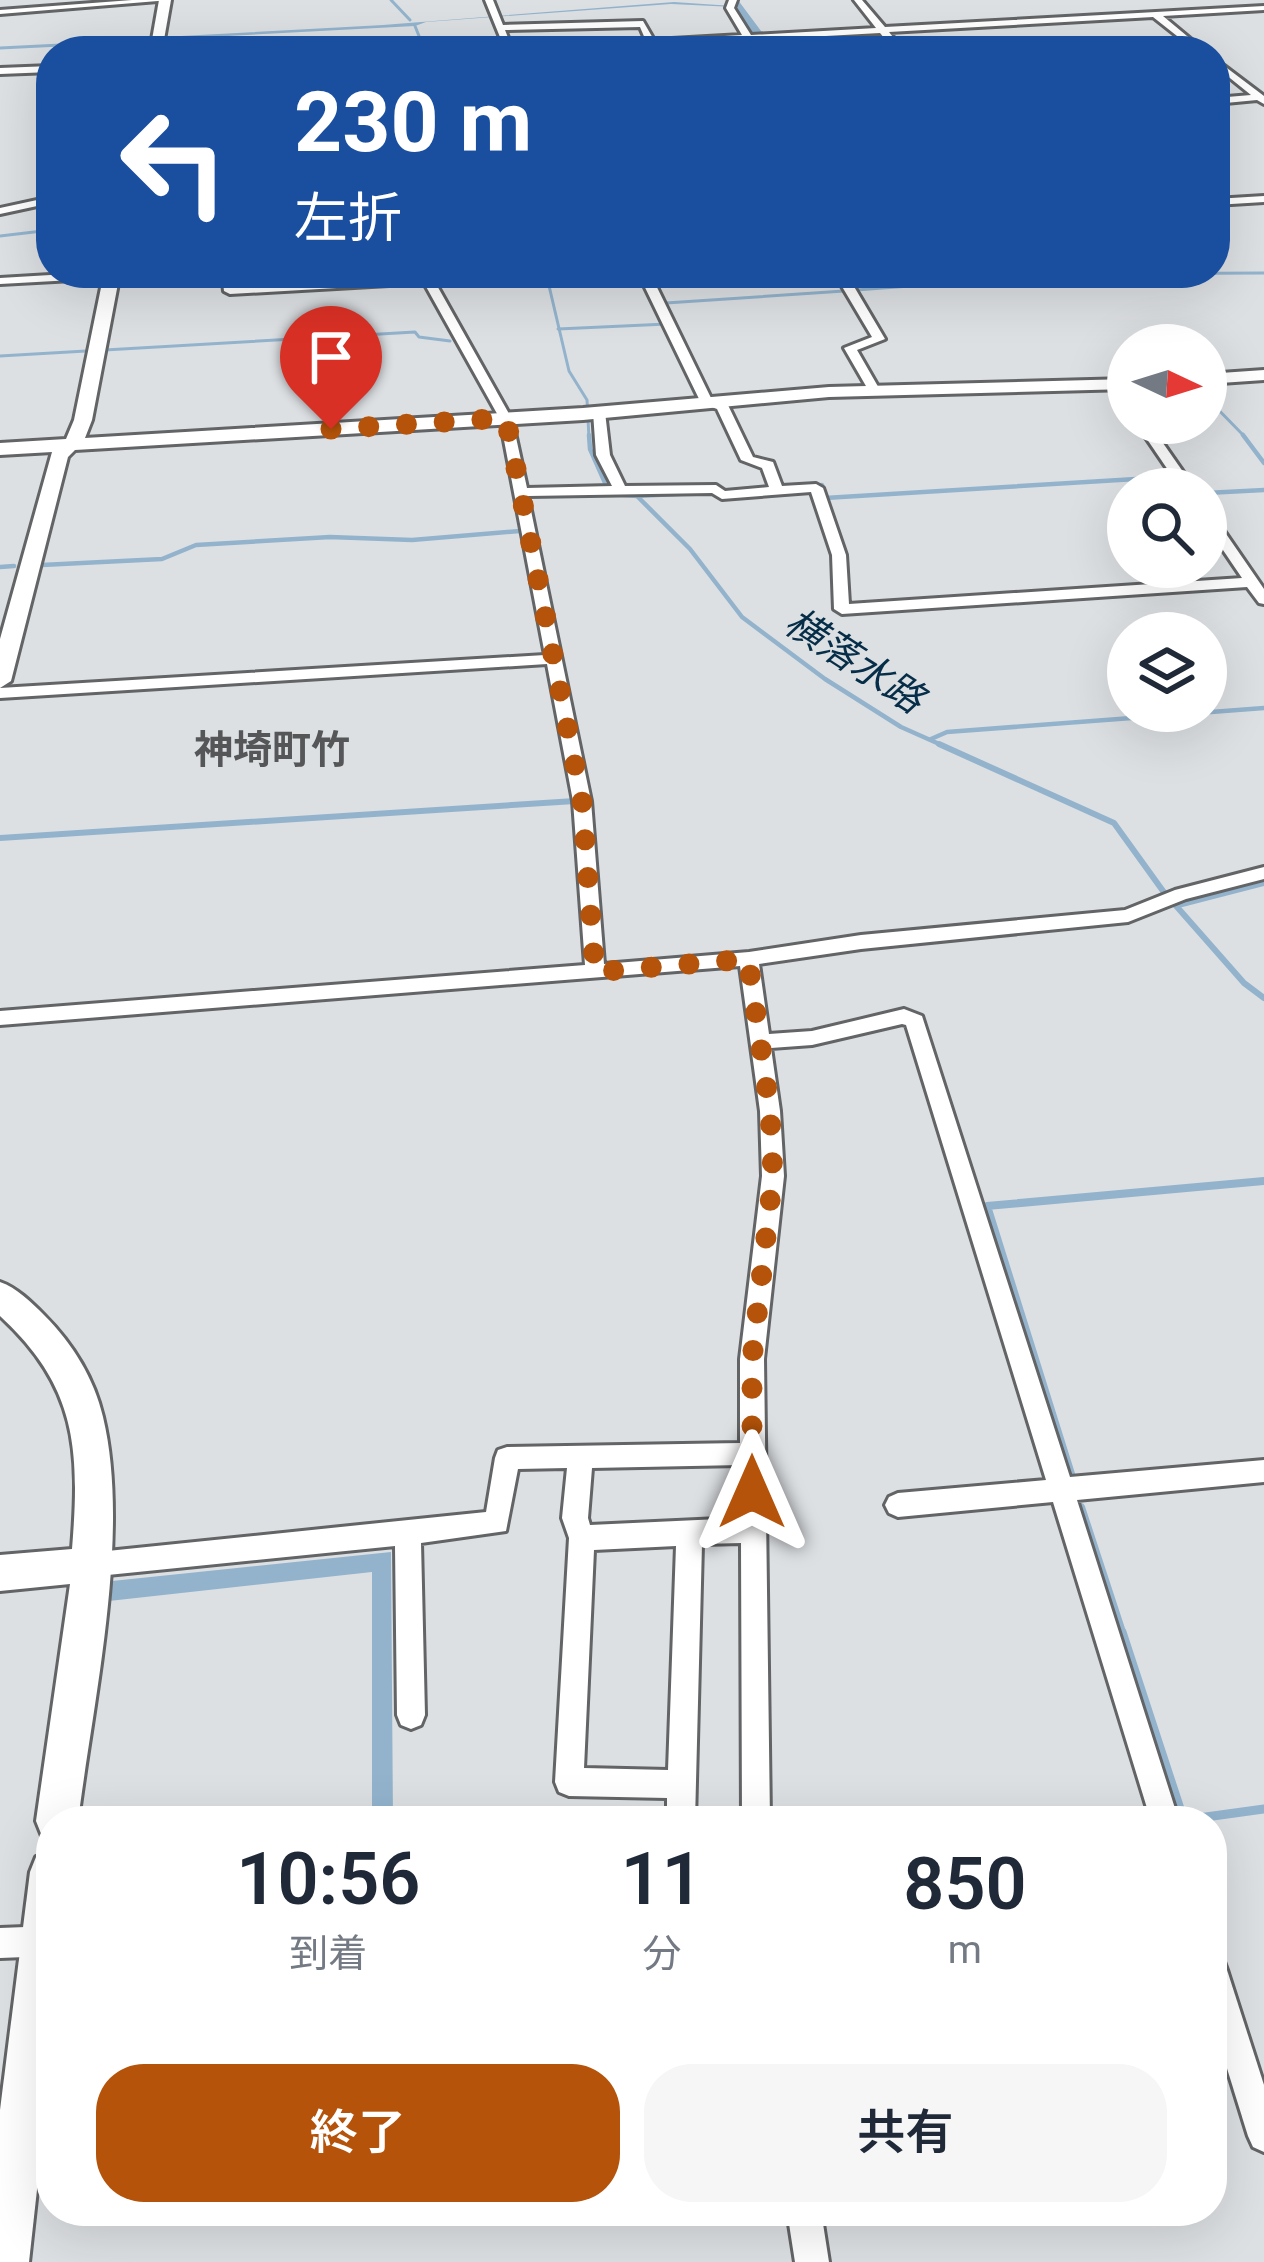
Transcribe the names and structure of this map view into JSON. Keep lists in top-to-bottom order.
{
  "districts": ["神埼町竹"],
  "water": ["横落水路"],
  "north": "right",
  "page": {
    "turn": ["230 m", "左折"],
    "eta": [
      "10:56",
      "到着",
      "11",
      "分",
      "850",
      "m"
    ],
    "buttons": ["終了", "共有"]
  }
}
